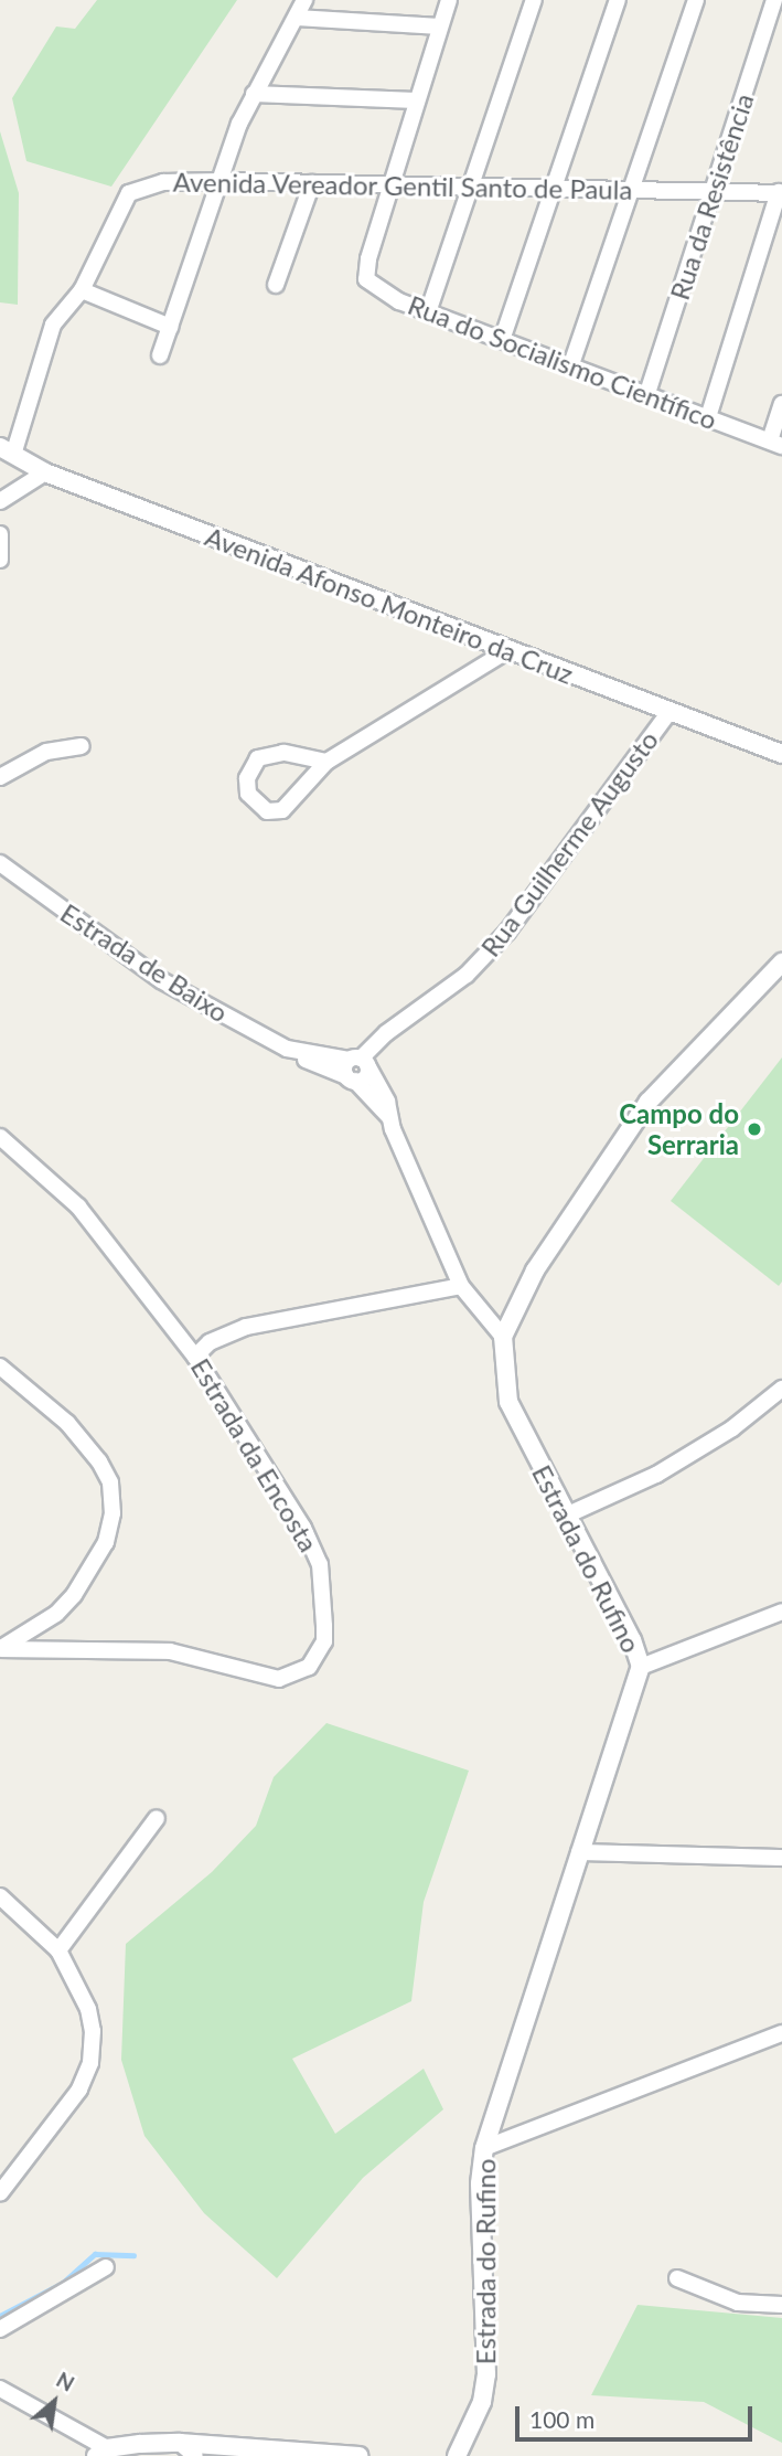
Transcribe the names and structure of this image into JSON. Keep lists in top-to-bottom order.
{
  "streets": {
    "street": [
      "Avenida Vereador Gentil Santo de Paula",
      "Rua da Resistência",
      "Rua do Socialismo Científico",
      "Avenida Afonso Monteiro da Cruz",
      "Rua Guilherme Augusto",
      "Estrada de Baixo",
      "Estrada da Encosta",
      "Estrada do Rufino"
    ]
  },
  "crossings": [
    ["Avenida Vereador Gentil Santo de Paula", "Rua da Resistência"],
    ["Avenida Vereador Gentil Santo de Paula", "Rua do Socialismo Científico"],
    ["Avenida Vereador Gentil Santo de Paula", "Avenida Afonso Monteiro da Cruz"],
    ["Rua da Resistência", "Rua do Socialismo Científico"],
    ["Avenida Afonso Monteiro da Cruz", "Rua Guilherme Augusto"],
    ["Rua Guilherme Augusto", "Estrada de Baixo"],
    ["Estrada de Baixo", "Estrada do Rufino"]
  ],
  "places": ["Campo do Serraria"],
  "scale_bar": "100 m",
  "north": "top right"
}
